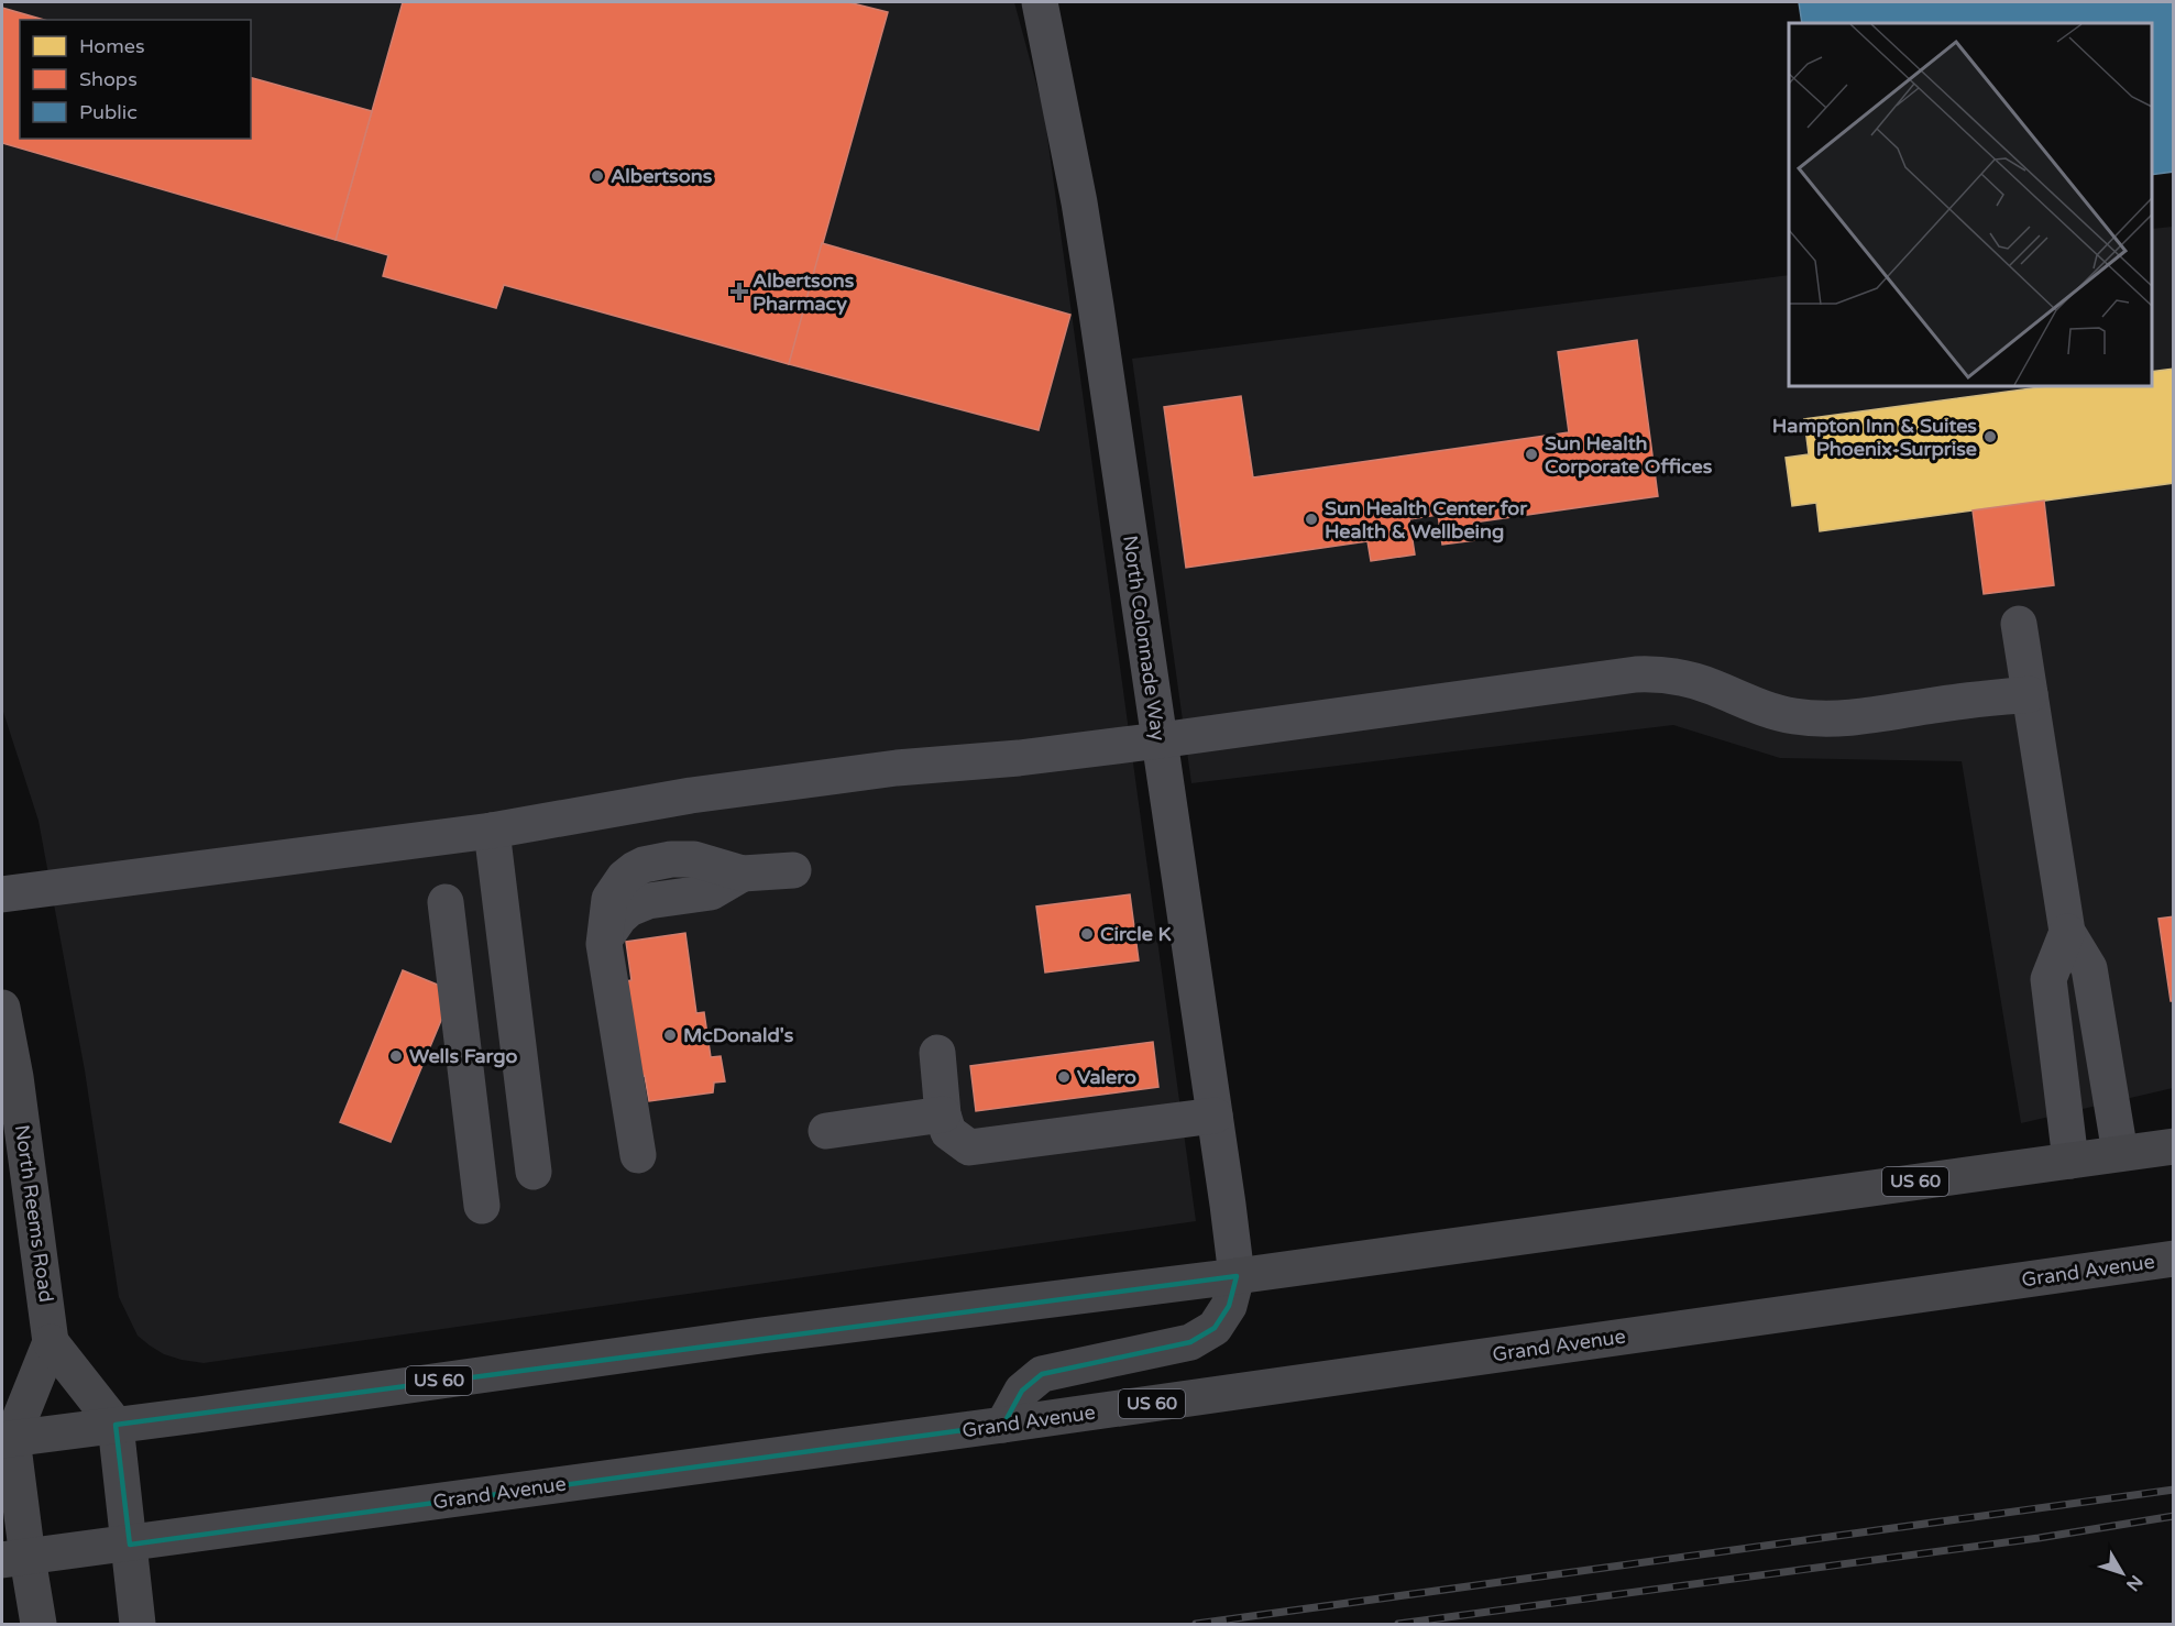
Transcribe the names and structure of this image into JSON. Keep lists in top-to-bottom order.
{
  "streets": {
    "main road": ["US 60", "North Reems Road", "Grand Avenue"],
    "street": ["North Colonnade Way"]
  },
  "crossings": [
    ["North Colonnade Way", "US 60"],
    ["US 60", "North Reems Road"],
    ["North Reems Road", "Grand Avenue"]
  ],
  "places": {
    "other": [
      "Albertsons",
      "Hampton Inn & Suites Phoenix-Surprise",
      "Sun Health Corporate Offices",
      "Sun Health Center for Health & Wellbeing",
      "Circle K",
      "McDonald's",
      "Wells Fargo",
      "Valero"
    ],
    "health": ["Albertsons Pharmacy"]
  },
  "legend": ["Homes", "Shops", "Public"],
  "north": "bottom right"
}
